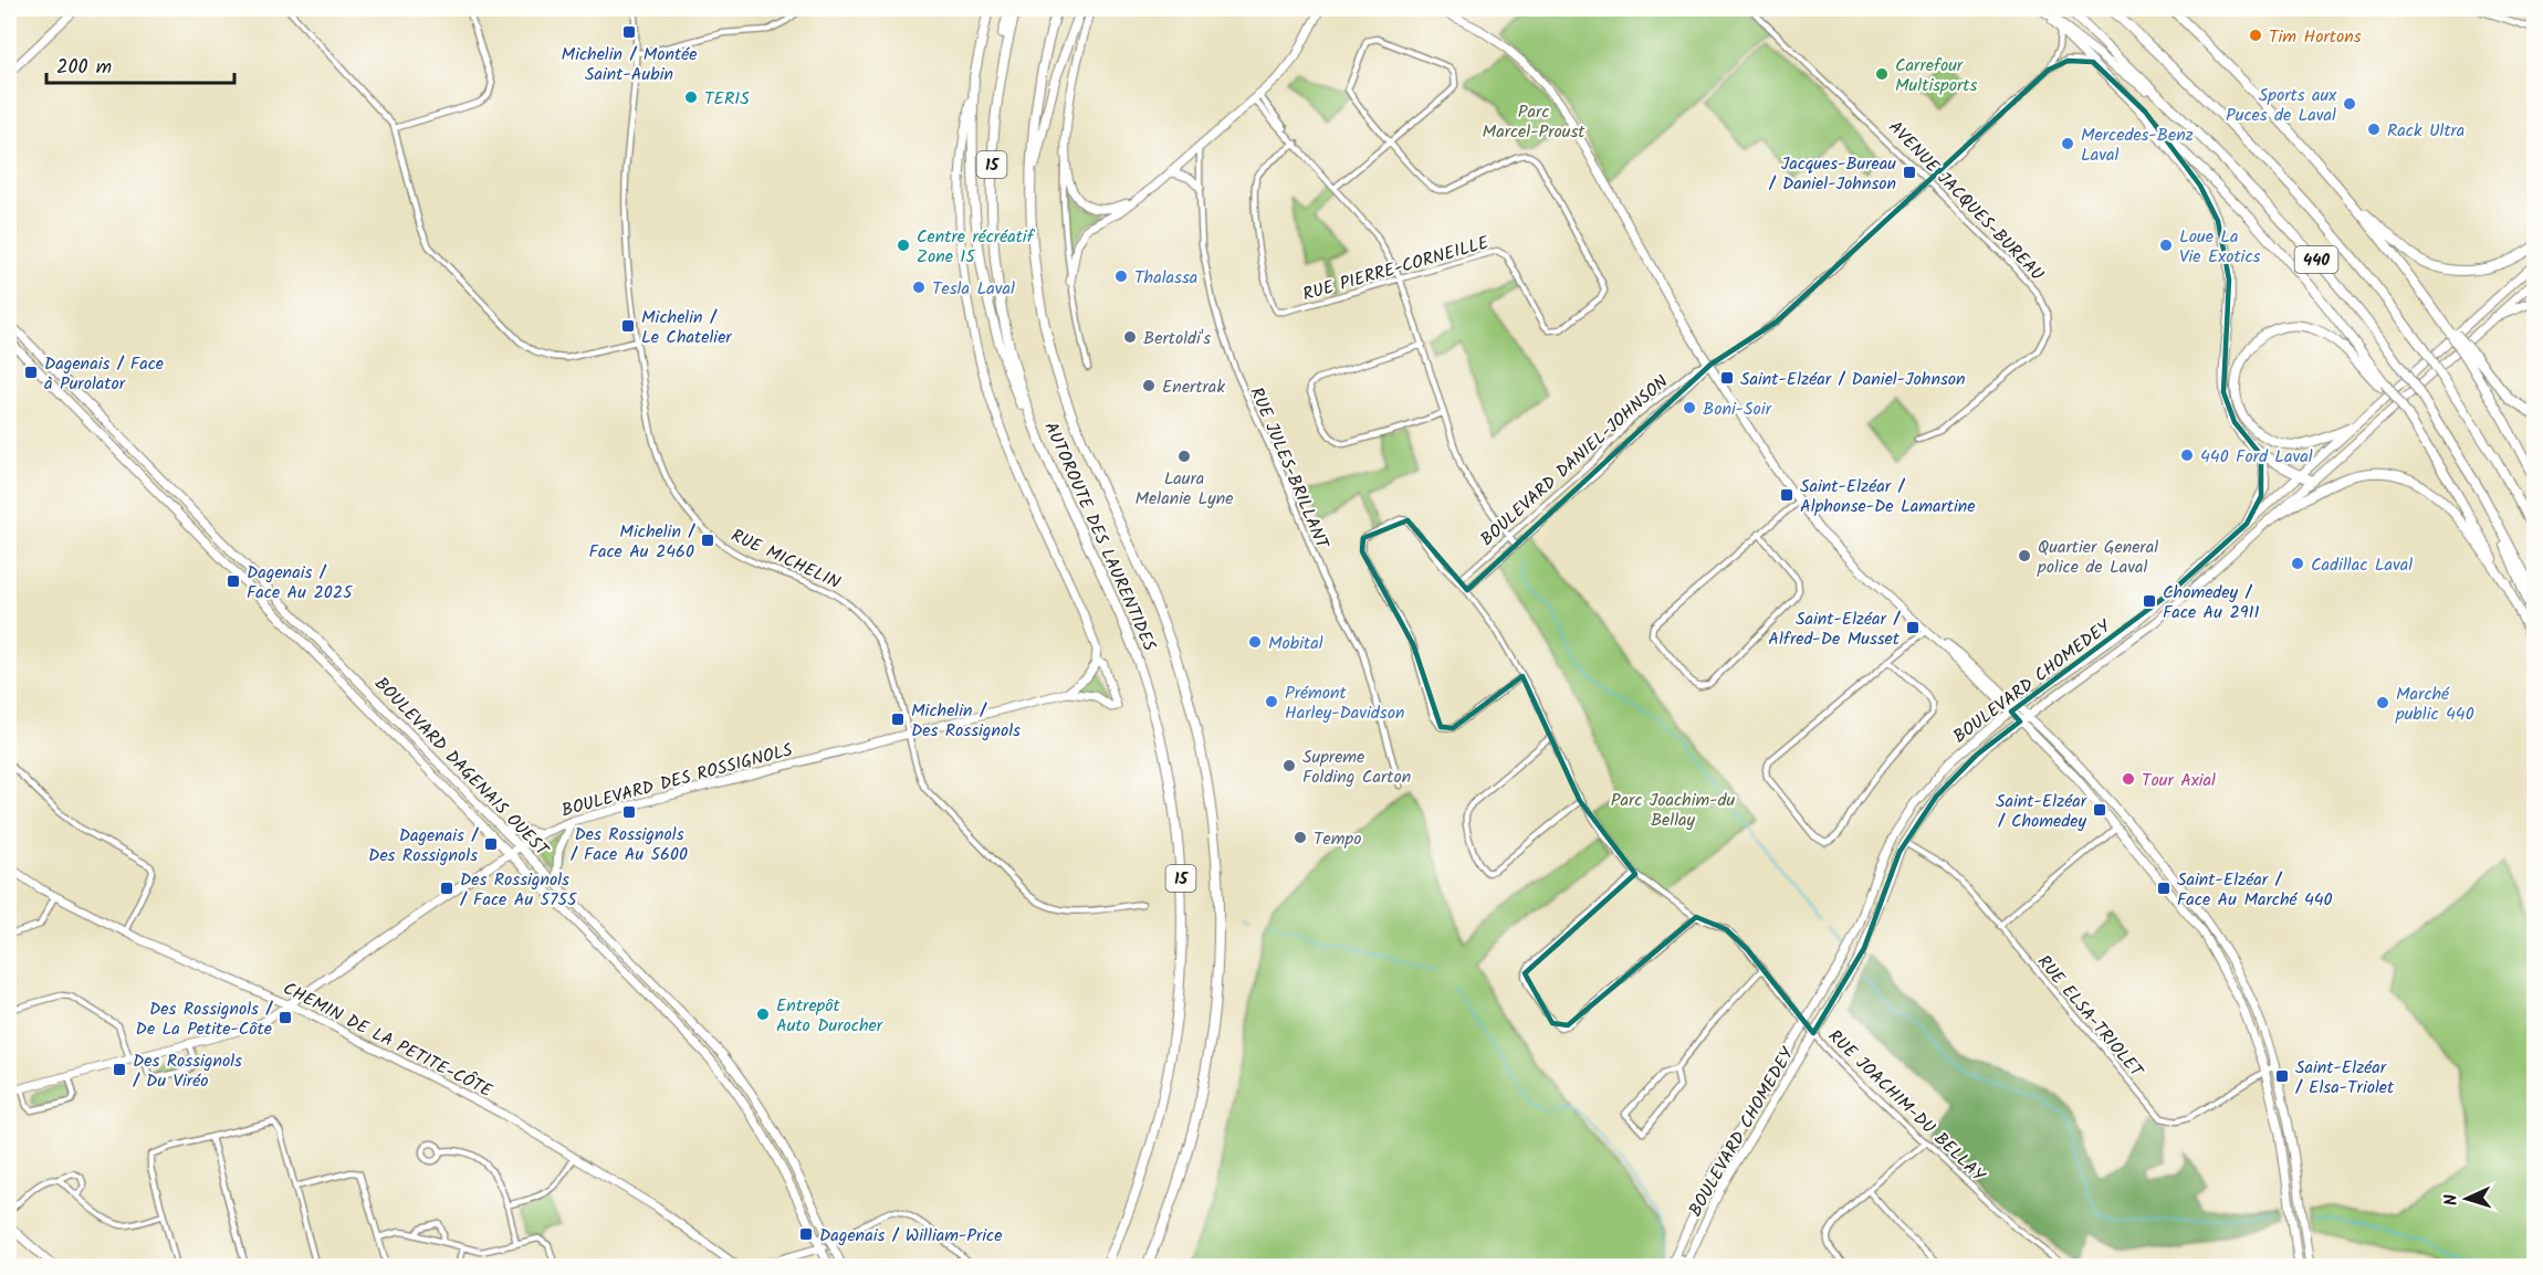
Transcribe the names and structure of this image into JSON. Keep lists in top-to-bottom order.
{
  "streets": {
    "highway": ["15", "440", "AUTOROUTE DES LAURENTIDES"],
    "street": [
      "AVENUE JACQUES-BUREAU",
      "RUE PIERRE-CORNEILLE",
      "BOULEVARD DANIEL-JOHNSON",
      "RUE JULES-BRILLANT",
      "RUE MICHELIN",
      "BOULEVARD CHOMEDEY",
      "BOULEVARD DAGENAIS OUEST",
      "BOULEVARD DES ROSSIGNOLS",
      "RUE ELSA-TRIOLET",
      "CHEMIN DE LA PETITE-CÔTE",
      "RUE JOACHIM-DU BELLAY"
    ]
  },
  "crossings": [
    ["AVENUE JACQUES-BUREAU", "BOULEVARD DANIEL-JOHNSON"],
    ["BOULEVARD DANIEL-JOHNSON", "RUE JOACHIM-DU BELLAY"],
    ["RUE MICHELIN", "BOULEVARD DES ROSSIGNOLS"],
    ["BOULEVARD CHOMEDEY", "RUE ELSA-TRIOLET"],
    ["BOULEVARD CHOMEDEY", "RUE JOACHIM-DU BELLAY"],
    ["BOULEVARD DAGENAIS OUEST", "BOULEVARD DES ROSSIGNOLS"],
    ["BOULEVARD DES ROSSIGNOLS", "CHEMIN DE LA PETITE-CÔTE"]
  ],
  "parks": ["Parc Marcel-Proust", "Parc Joachim-du Bellay"],
  "places": {
    "transit": [
      "Michelin / Montée Saint-Aubin",
      "Jacques-Bureau / Daniel-Johnson",
      "Michelin / Le Chatelier",
      "Dagenais / Face à Purolator",
      "Saint-Elzéar / Daniel-Johnson",
      "Saint-Elzéar / Alphonse-De Lamartine",
      "Michelin / Face Au 2460",
      "Dagenais / Face Au 2025",
      "Chomedey / Face Au 2911",
      "Saint-Elzéar / Alfred-De Musset",
      "Michelin / Des Rossignols",
      "Saint-Elzéar / Chomedey",
      "Des Rossignols / Face Au 5600",
      "Dagenais / Des Rossignols",
      "Des Rossignols / Face Au 5755",
      "Saint-Elzéar / Face Au Marché 440",
      "Des Rossignols / De La Petite-Côte",
      "Des Rossignols / Du Viréo",
      "Saint-Elzéar / Elsa-Triolet",
      "Dagenais / William-Price"
    ],
    "other": [
      "Tim Hortons",
      "Carrefour Multisports",
      "TERIS",
      "Sports aux Puces de Laval",
      "Rack Ultra",
      "Mercedes-Benz Laval",
      "Centre récréatif Zone 15",
      "Loue La Vie Exotics",
      "Thalassa",
      "Tesla Laval",
      "Bertoldi's",
      "Enertrak",
      "Boni-Soir",
      "440 Ford Laval",
      "Laura Melanie Lyne",
      "Quartier General police de Laval",
      "Cadillac Laval",
      "Mobital",
      "Prémont Harley-Davidson",
      "Marché public 440",
      "Supreme Folding Carton",
      "Tour Axial",
      "Tempo",
      "Entrepôt Auto Durocher"
    ]
  },
  "scale_bar": "200 m",
  "north": "left"
}
